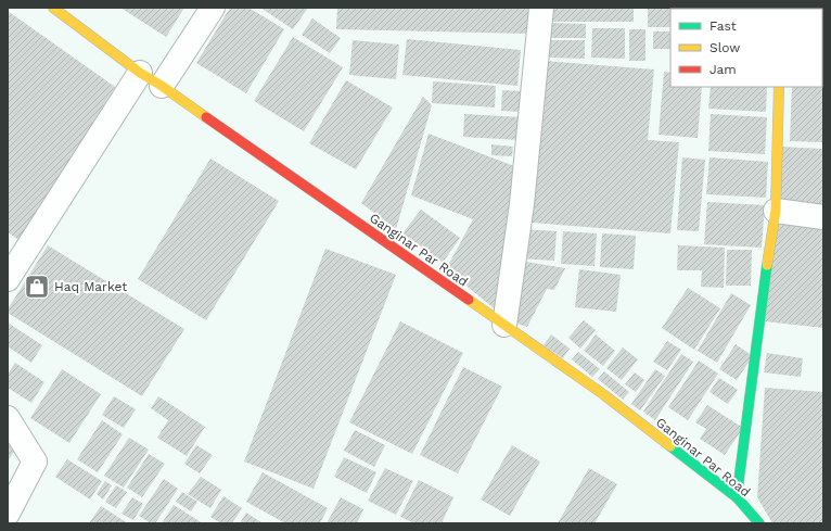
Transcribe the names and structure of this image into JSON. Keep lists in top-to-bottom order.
{
  "streets": {
    "street": ["Ganginar Par Road"]
  },
  "places": {
    "shop": ["Haq Market"]
  },
  "legend": ["Fast", "Slow", "Jam"]
}
